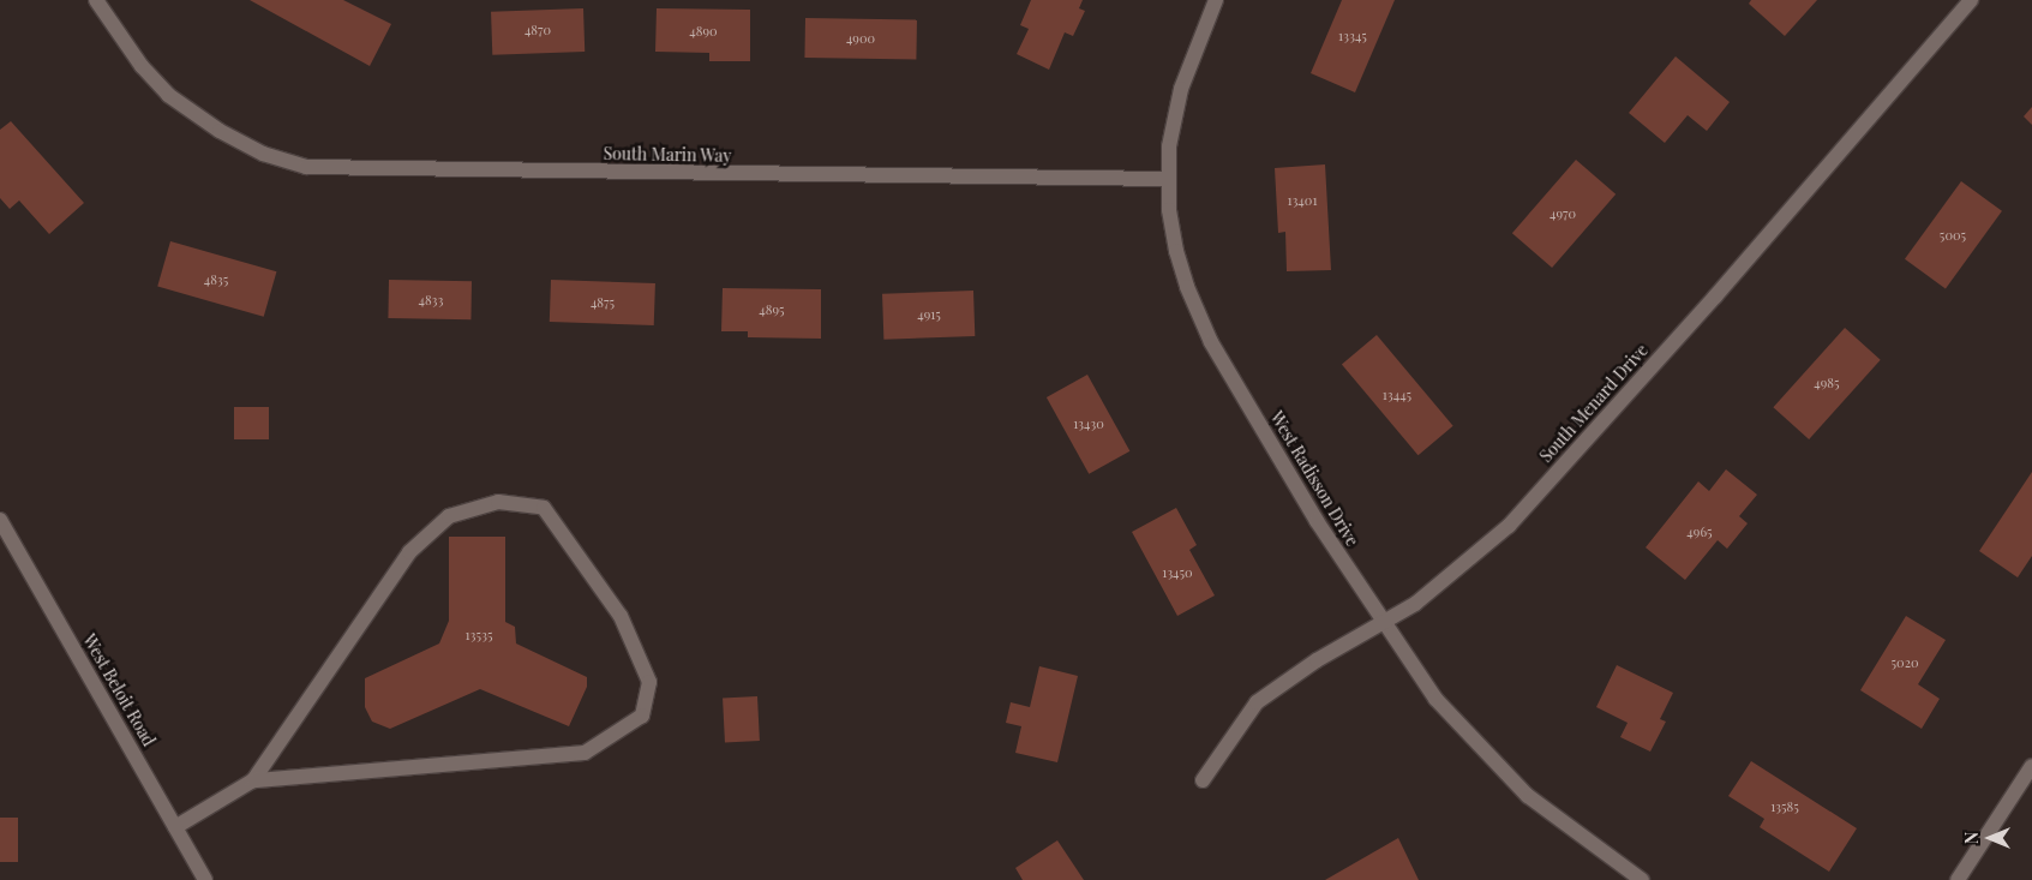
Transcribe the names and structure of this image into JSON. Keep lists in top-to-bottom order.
{
  "streets": {
    "street": [
      "South Marin Way",
      "South Menard Drive",
      "West Radisson Drive",
      "West Beloit Road"
    ]
  },
  "crossings": [
    ["South Marin Way", "West Radisson Drive"],
    ["South Menard Drive", "West Radisson Drive"]
  ],
  "house_numbers": [
    "4870",
    "4890",
    "13345",
    "4900",
    "13401",
    "4970",
    "5005",
    "4835",
    "4833",
    "4875",
    "4895",
    "4915",
    "4985",
    "13445",
    "13430",
    "4965",
    "13450",
    "13535",
    "5020",
    "13585"
  ],
  "north": "left"
}
